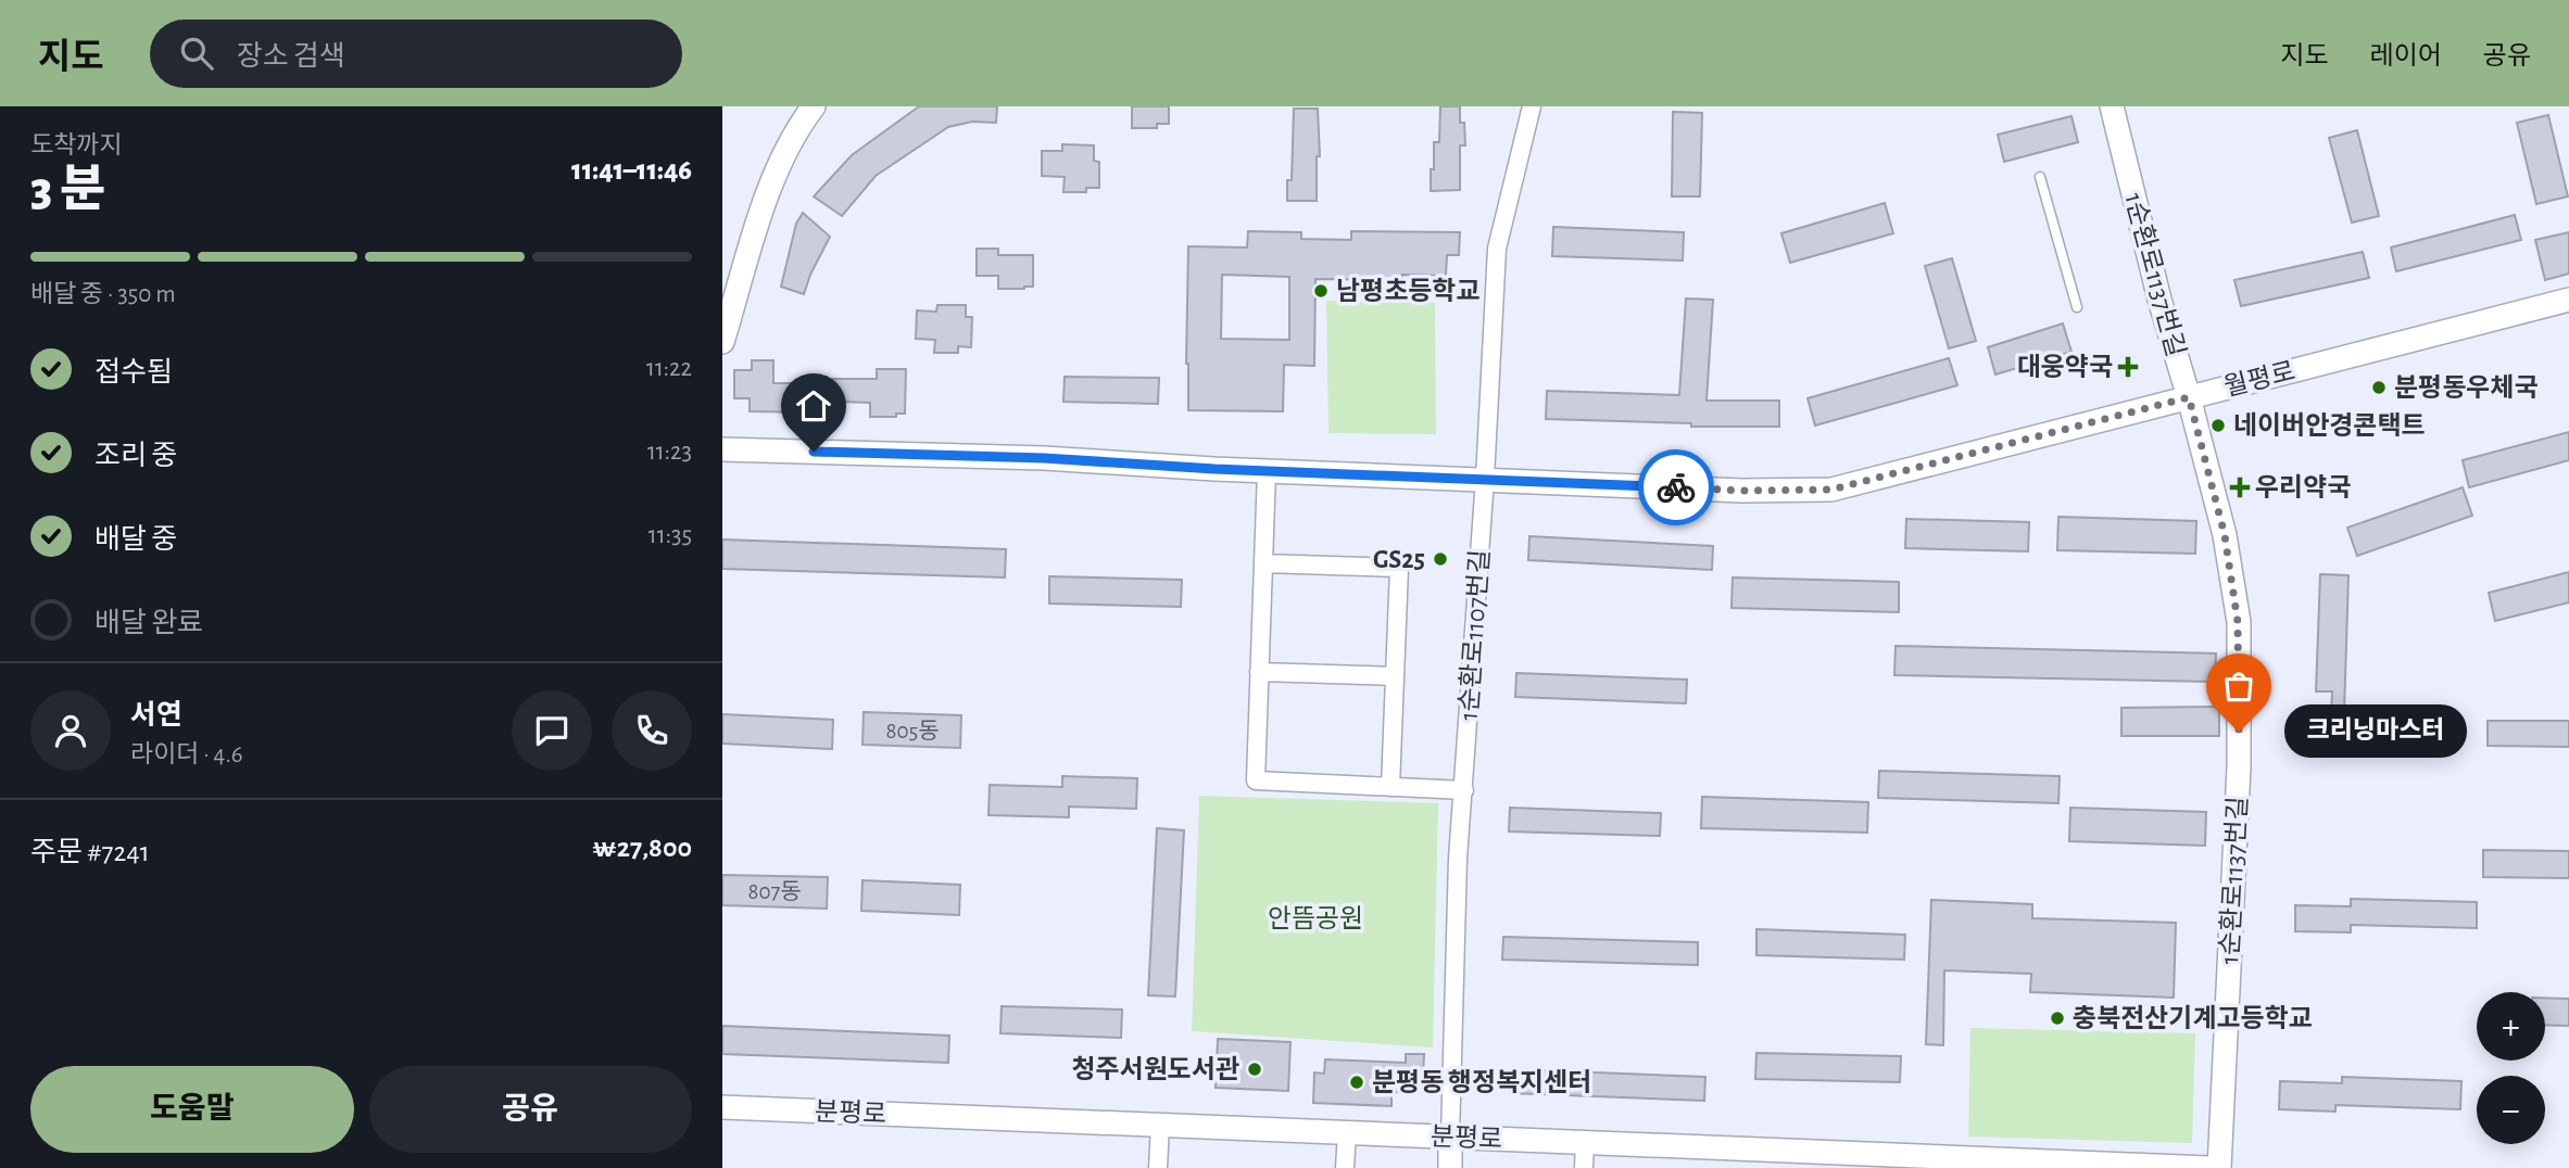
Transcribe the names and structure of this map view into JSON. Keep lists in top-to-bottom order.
{
  "streets": {
    "street": [
      "1순환로1137번길",
      "월평로",
      "1순환로1107번길",
      "분평로"
    ]
  },
  "crossings": [
    ["1순환로1137번길", "월평로"],
    ["월평로", "1순환로1107번길"],
    ["1순환로1107번길", "분평로"]
  ],
  "parks": ["안뜸공원"],
  "places": {
    "other": [
      "남평초등학교",
      "분평동우체국",
      "네이버안경콘택트",
      "GS25",
      "크리닝마스터",
      "충북전산기계고등학교",
      "청주서원도서관",
      "분평동 행정복지센터"
    ],
    "health": ["대웅약국", "우리약국"]
  },
  "house_numbers": ["805동", "807동"],
  "page": {
    "header": "지도",
    "search": "장소 검색",
    "nav": ["지도", "레이어", "공유"],
    "heading": ["3 분", "도착까지", "11:41–11:46"],
    "panel": [
      "서연",
      "라이더 · 4.6",
      "주문 #7241",
      "₩27,800"
    ],
    "bar": "배달 중 · 350 m",
    "list": [
      ["접수됨", "11:22"],
      ["조리 중", "11:23"],
      ["배달 중", "11:35"],
      "배달 완료"
    ],
    "bubble": "크리닝마스터",
    "map_buttons": ["+", "−"],
    "buttons": ["도움말", "공유"]
  }
}
